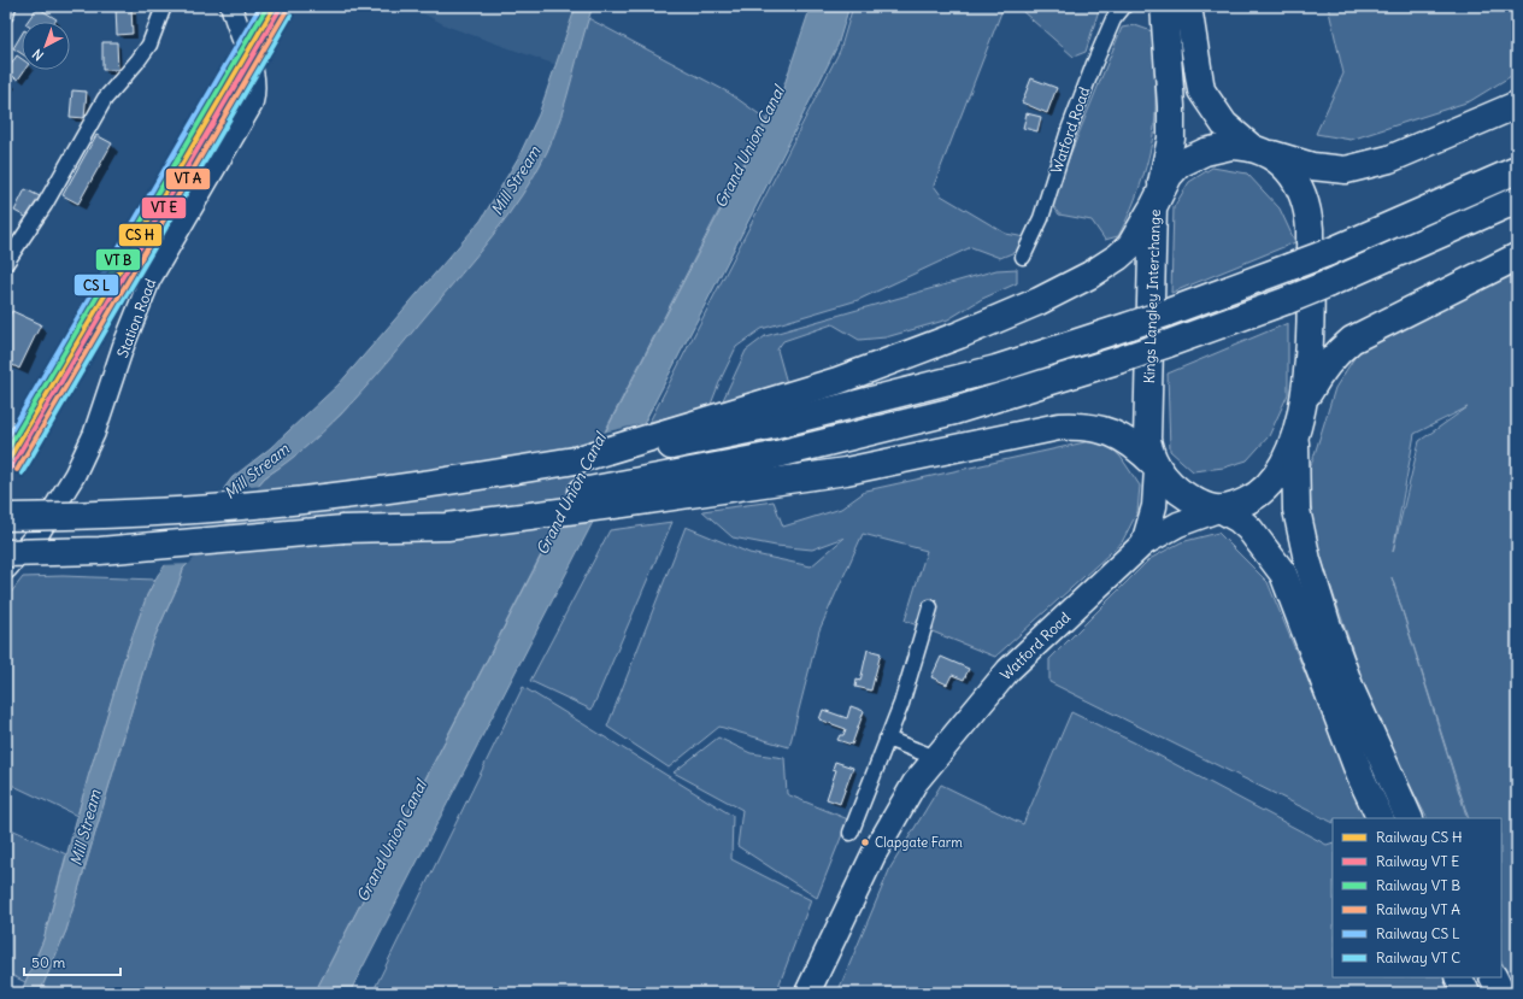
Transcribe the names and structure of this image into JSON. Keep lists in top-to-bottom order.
{
  "streets": {
    "highway": ["Kings Langley Interchange"],
    "main road": ["Watford Road"],
    "street": ["Station Road"]
  },
  "crossings": [
    ["Watford Road", "Kings Langley Interchange"]
  ],
  "water": ["Grand Union Canal", "Mill Stream"],
  "places": ["Clapgate Farm"],
  "legend": [
    "Railway CS H",
    "Railway VT E",
    "Railway VT B",
    "Railway VT A",
    "Railway CS L",
    "Railway VT C"
  ],
  "scale_bar": "50 m",
  "north": "bottom left"
}
